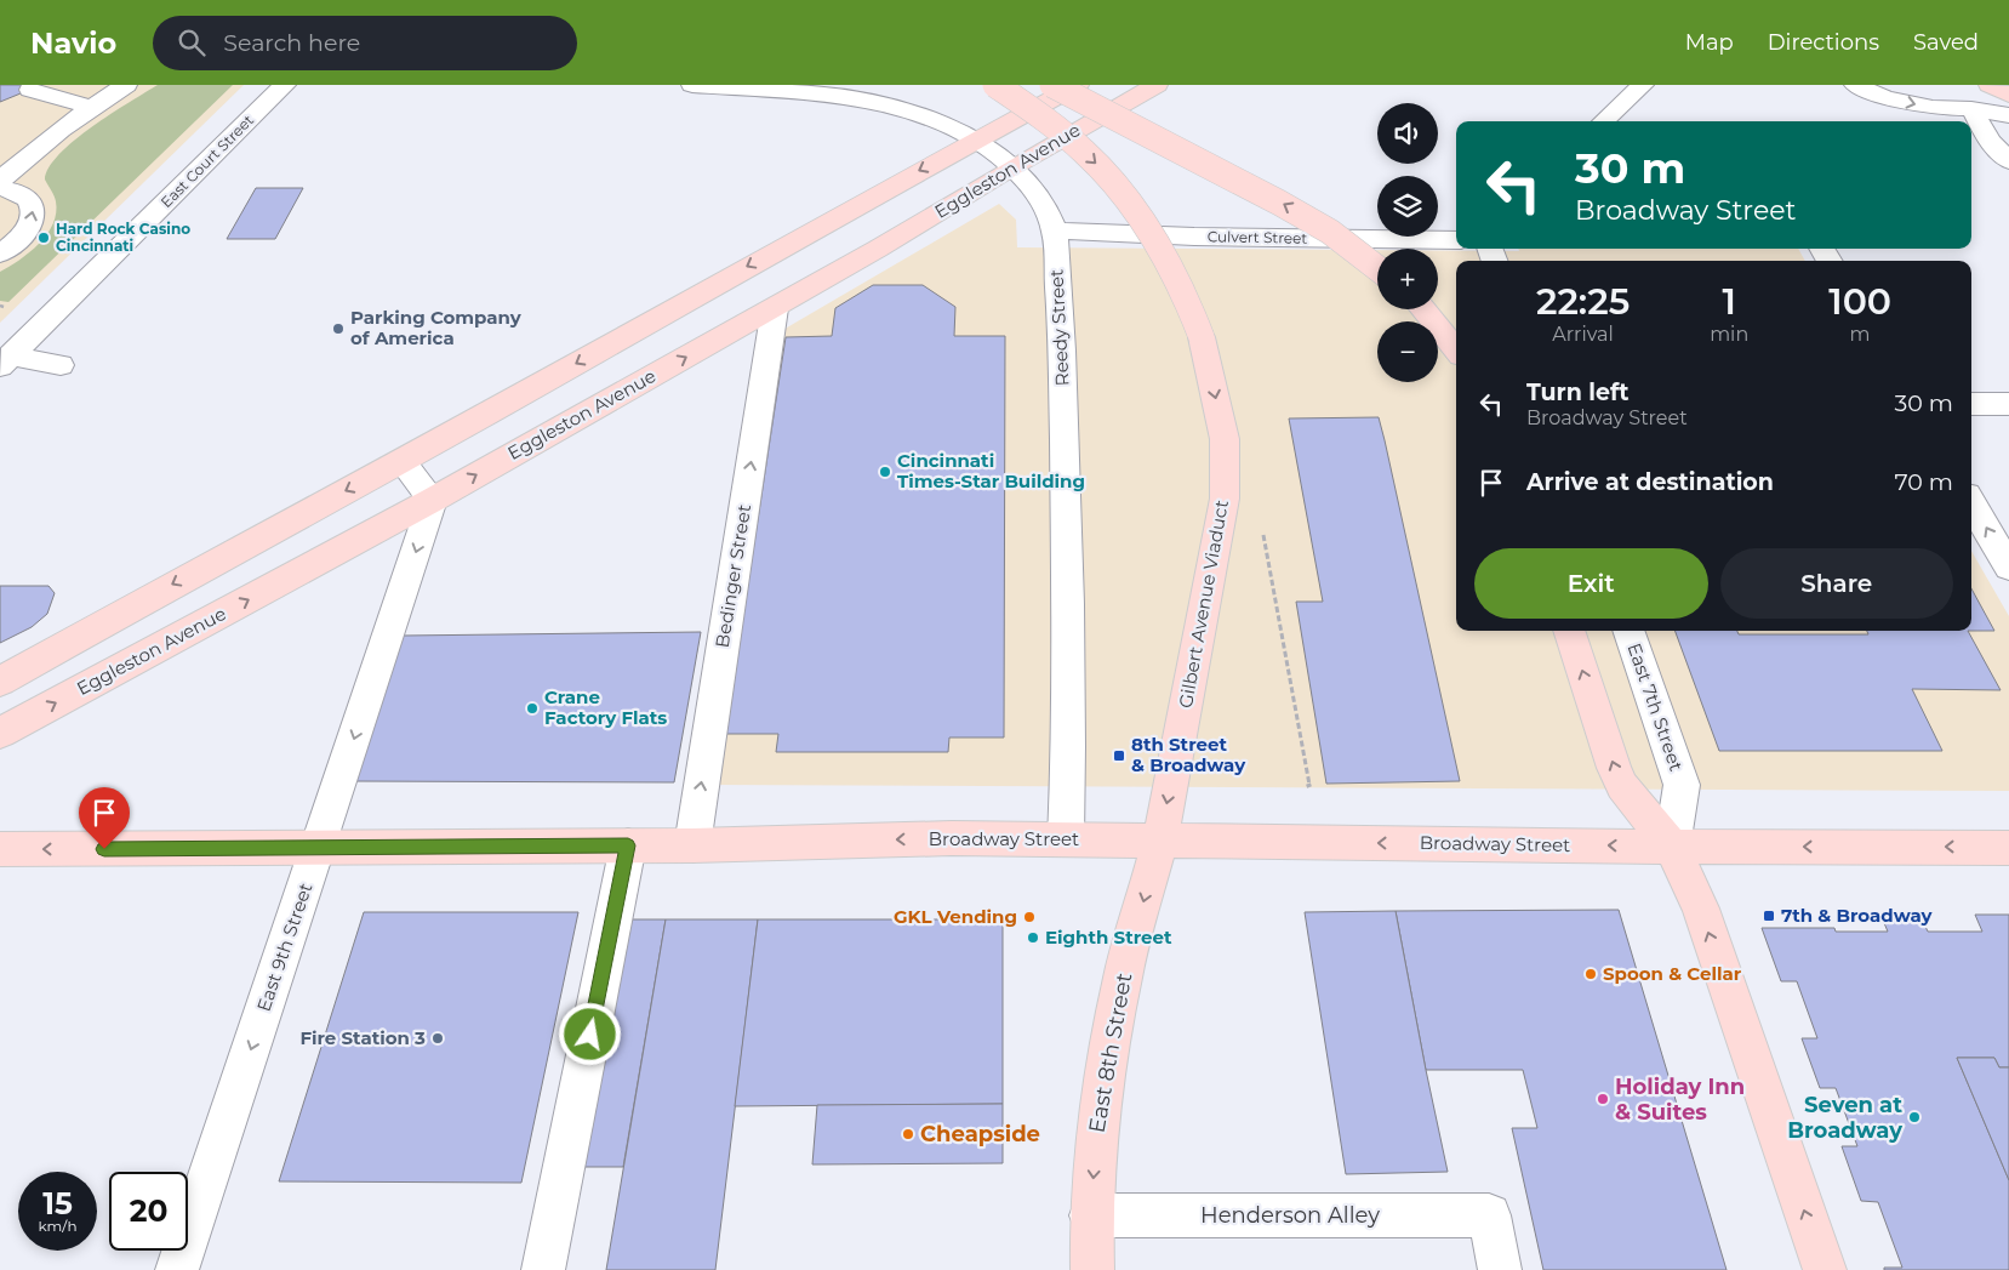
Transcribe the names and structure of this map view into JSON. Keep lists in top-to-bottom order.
{
  "streets": {
    "main road": [
      "Eggleston Avenue",
      "Gilbert Avenue Viaduct",
      "Broadway Street",
      "East 8th Street"
    ],
    "street": [
      "East Court Street",
      "Culvert Street",
      "Reedy Street",
      "Bedinger Street",
      "East 7th Street",
      "East 9th Street",
      "Henderson Alley"
    ]
  },
  "crossings": [
    ["Eggleston Avenue", "Reedy Street"],
    ["Eggleston Avenue", "Bedinger Street"],
    ["Eggleston Avenue", "East 9th Street"],
    ["Culvert Street", "Reedy Street"],
    ["Reedy Street", "Broadway Street"],
    ["Bedinger Street", "Broadway Street"],
    ["Gilbert Avenue Viaduct", "Broadway Street"],
    ["Gilbert Avenue Viaduct", "East 8th Street"],
    ["East 7th Street", "Broadway Street"],
    ["Broadway Street", "East 9th Street"],
    ["Broadway Street", "East 8th Street"],
    ["East 8th Street", "Henderson Alley"]
  ],
  "one_way": [
    "Bedinger Street",
    "Gilbert Avenue Viaduct",
    "Broadway Street",
    "East 9th Street",
    "East 8th Street"
  ],
  "places": {
    "other": [
      "Hard Rock Casino Cincinnati",
      "Parking Company of America",
      "Cincinnati Times-Star Building",
      "Crane Factory Flats",
      "GKL Vending",
      "Eighth Street",
      "Spoon & Cellar",
      "Fire Station 3",
      "Holiday Inn & Suites",
      "Seven at Broadway",
      "Cheapside"
    ],
    "transit": ["8th Street & Broadway", "7th & Broadway"]
  },
  "page": {
    "header": "Navio",
    "search": "Search here",
    "nav": ["Map", "Directions", "Saved"],
    "map_buttons": ["+", "−"],
    "turn": ["30 m", "Broadway Street"],
    "eta": [
      "22:25",
      "Arrival",
      "1",
      "min",
      "100",
      "m"
    ],
    "list": [
      {
        "name": "Turn left",
        "note": "Broadway Street",
        "value": "30 m"
      },
      {
        "name": "Arrive at destination",
        "value": "70 m"
      }
    ],
    "buttons": ["Exit", "Share"],
    "speed": "15 km/h",
    "limit": "20"
  }
}
